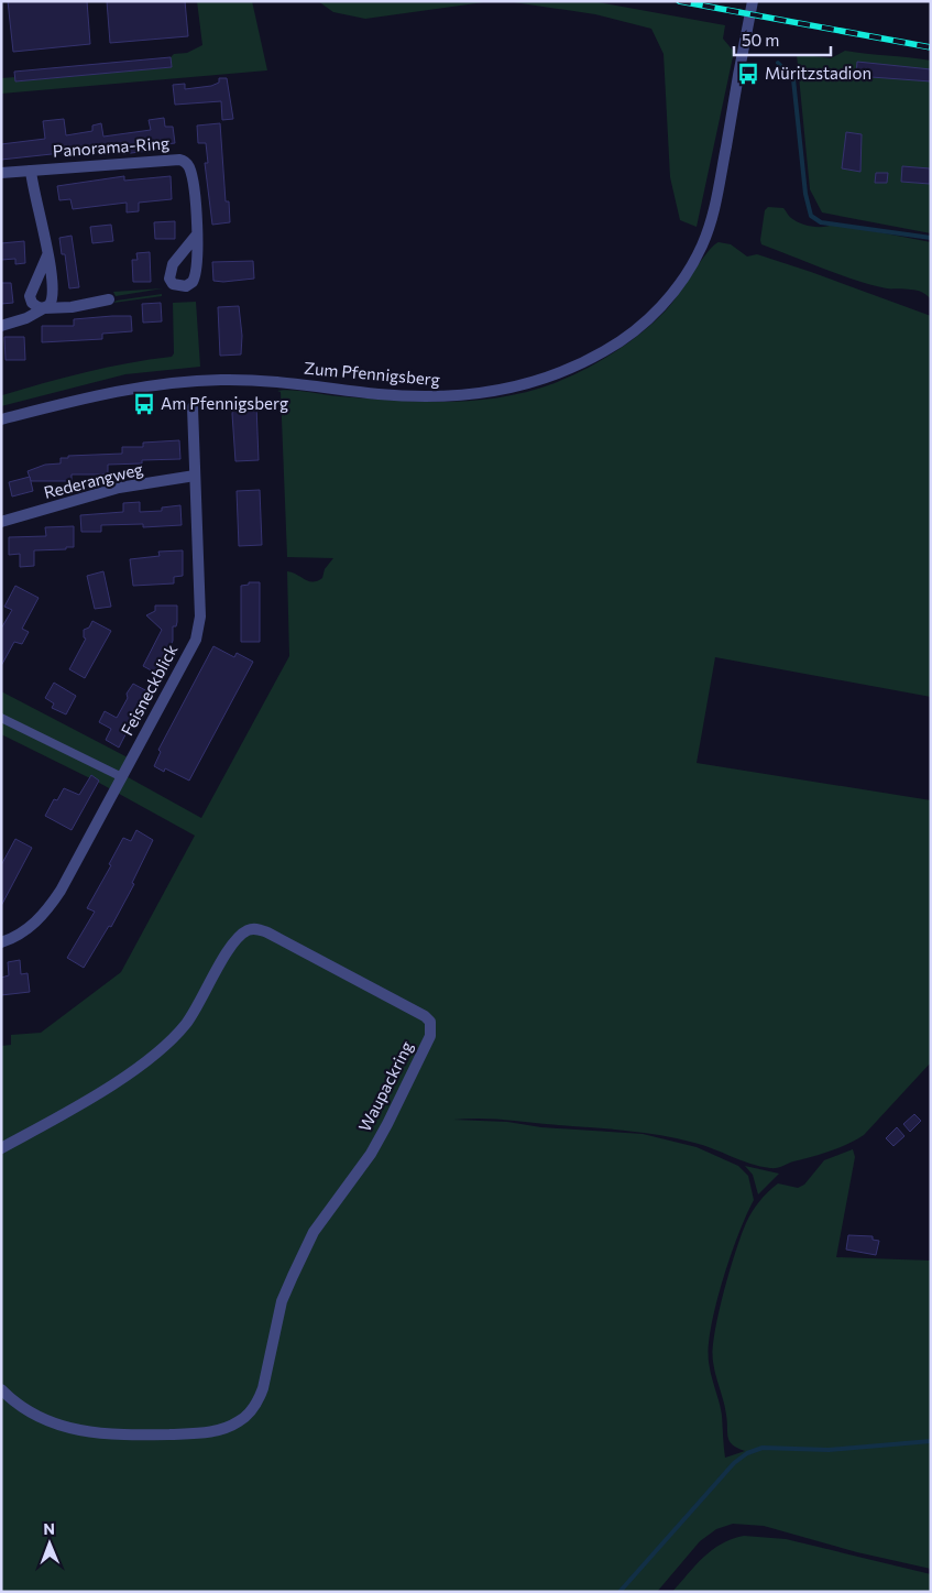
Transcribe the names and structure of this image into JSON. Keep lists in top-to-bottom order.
{
  "streets": {
    "street": [
      "Panorama-Ring",
      "Zum Pfennigsberg",
      "Rederangweg",
      "Feisneckblick",
      "Waupackring"
    ]
  },
  "crossings": [
    ["Rederangweg", "Feisneckblick"]
  ],
  "places": {
    "bus stop": ["Müritzstadion", "Am Pfennigsberg"]
  },
  "scale_bar": "50 m",
  "north": "top"
}
